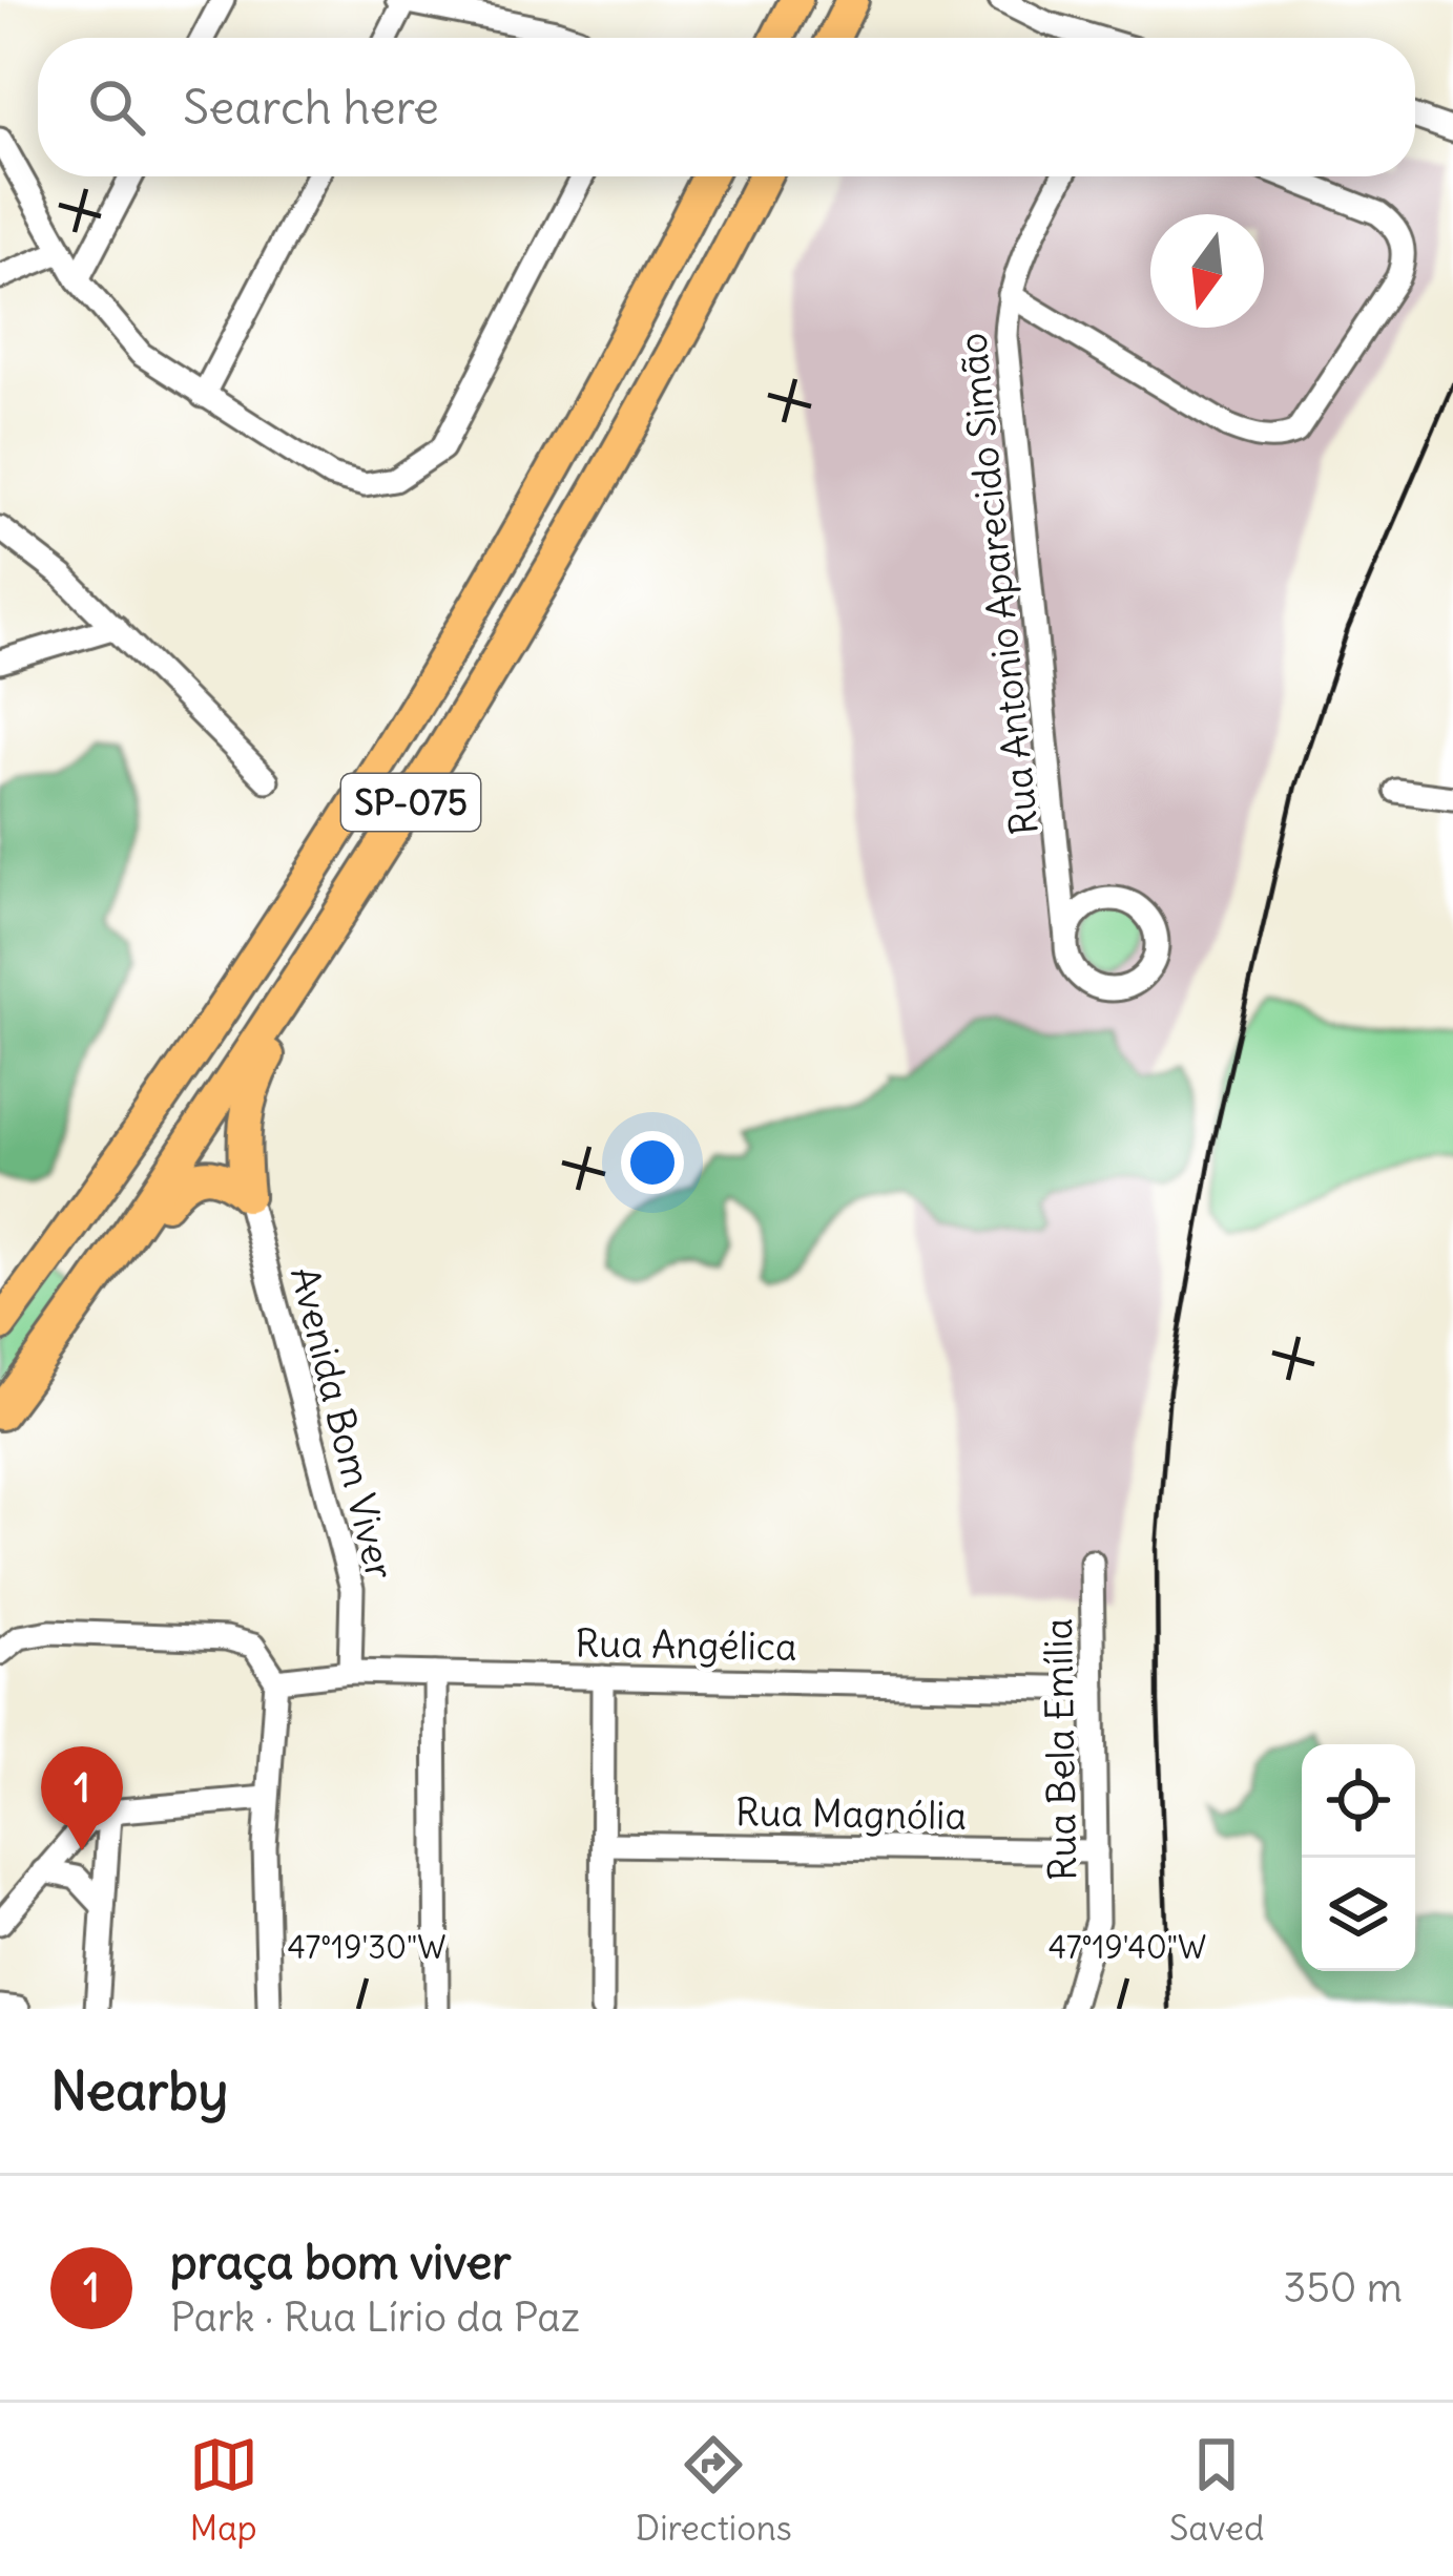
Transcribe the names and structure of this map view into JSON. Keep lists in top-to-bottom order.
{
  "streets": {
    "highway": ["SP-075"],
    "street": [
      "Rua Antonio Aparecido Simão",
      "Avenida Bom Viver",
      "Rua Angélica",
      "Rua Bela Emília",
      "Rua Magnólia"
    ]
  },
  "crossings": [
    ["Avenida Bom Viver", "Rua Angélica"],
    ["Rua Angélica", "Rua Bela Emília"],
    ["Rua Bela Emília", "Rua Magnólia"]
  ],
  "north": "bottom",
  "page": {
    "search": "Search here",
    "pins": "1",
    "heading": "Nearby",
    "list": [
      {
        "mark": "1",
        "name": "praça bom viver",
        "note": "Park · Rua Lírio da Paz",
        "value": "350 m"
      }
    ],
    "nav": ["Map", "Directions", "Saved"]
  },
  "coordinates": ["47°19'30\"W", "47°19'40\"W"]
}
